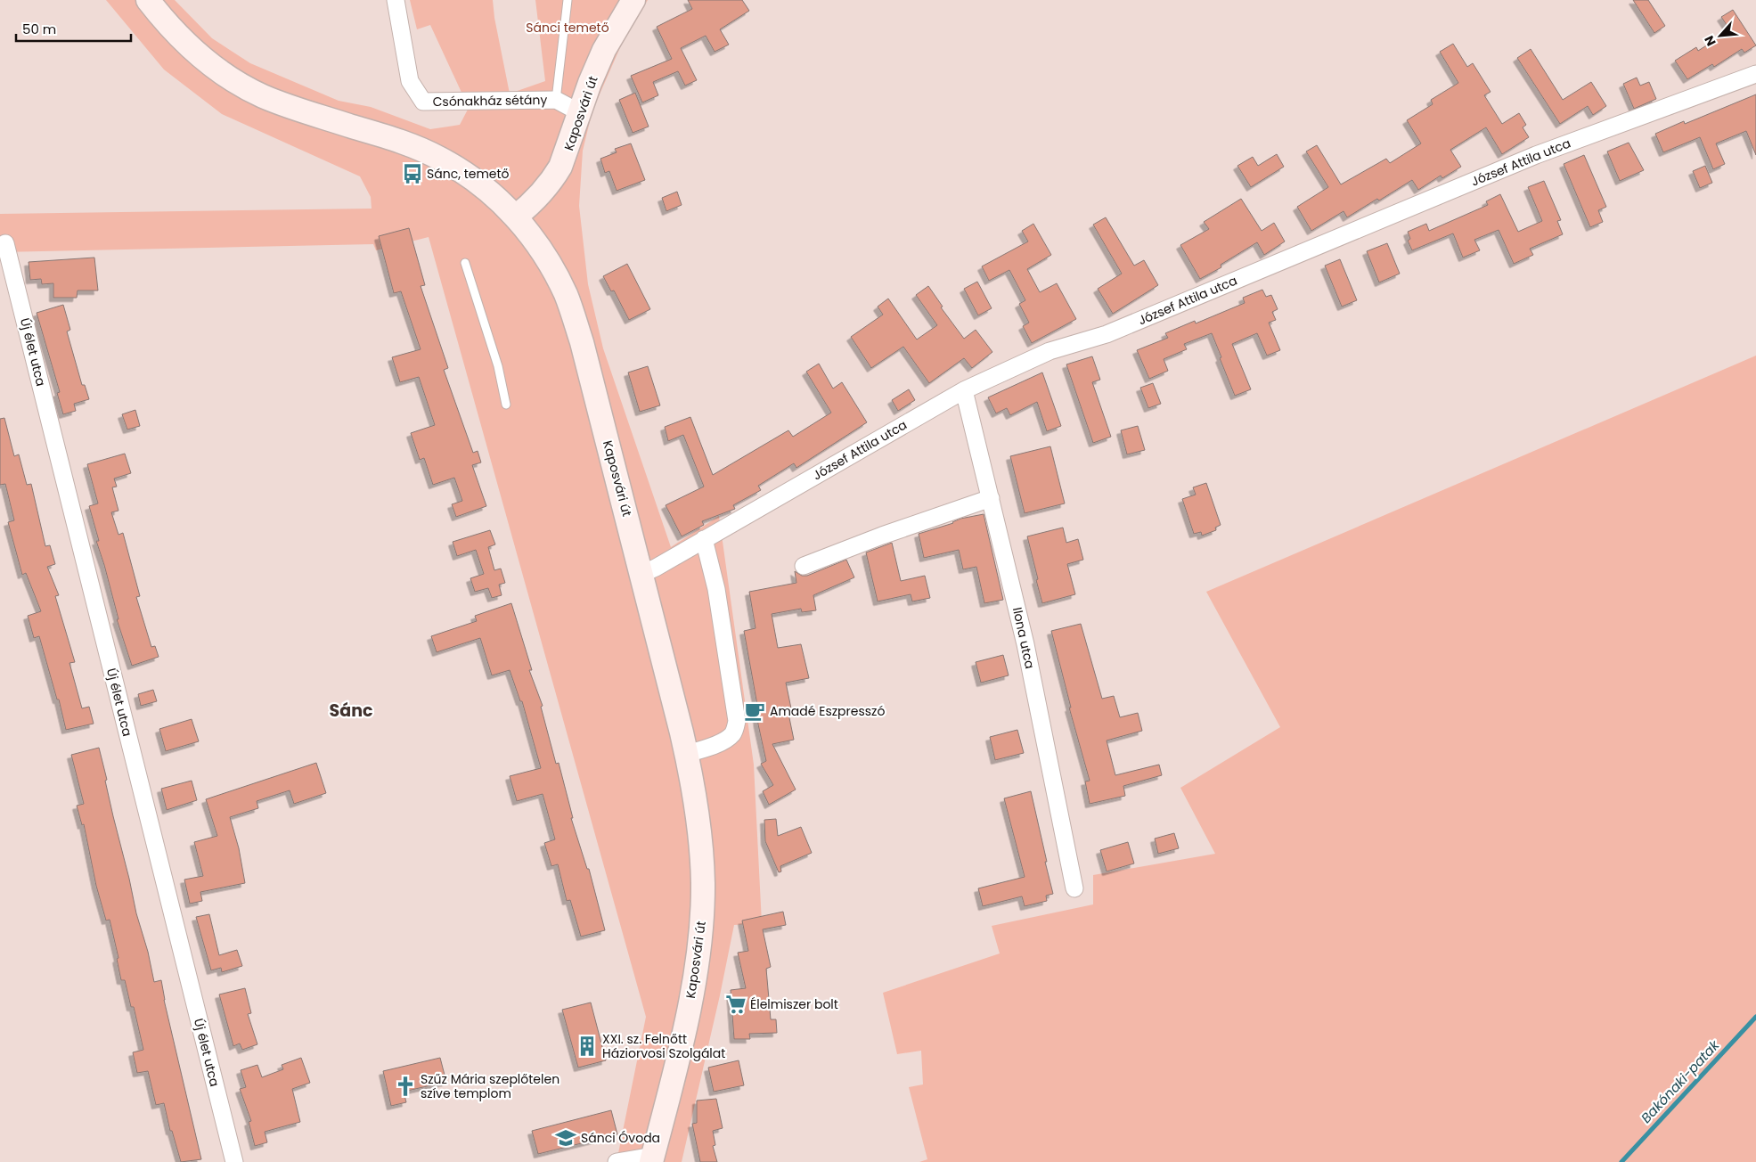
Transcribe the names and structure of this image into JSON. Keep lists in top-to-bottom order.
{
  "streets": {
    "main road": ["Kaposvári út"],
    "street": [
      "Csónakház sétány",
      "József Attila utca",
      "Új élet utca",
      "Ilona utca"
    ]
  },
  "crossings": [
    ["Kaposvári út", "József Attila utca"],
    ["József Attila utca", "Ilona utca"]
  ],
  "districts": ["Sánc"],
  "water": ["Bakónaki-patak"],
  "parks": ["Sánci temető"],
  "places": {
    "bus stop": ["Sánc, temető"],
    "cafe": ["Amadé Eszpresszó"],
    "supermarket": ["Élelmiszer bolt"],
    "building": ["XXI. sz. Felnőtt Háziorvosi Szolgálat"],
    "church": ["Szűz Mária szeplőtelen szíve templom"],
    "school or university": ["Sánci Óvoda"]
  },
  "scale_bar": "50 m",
  "north": "bottom left"
}
